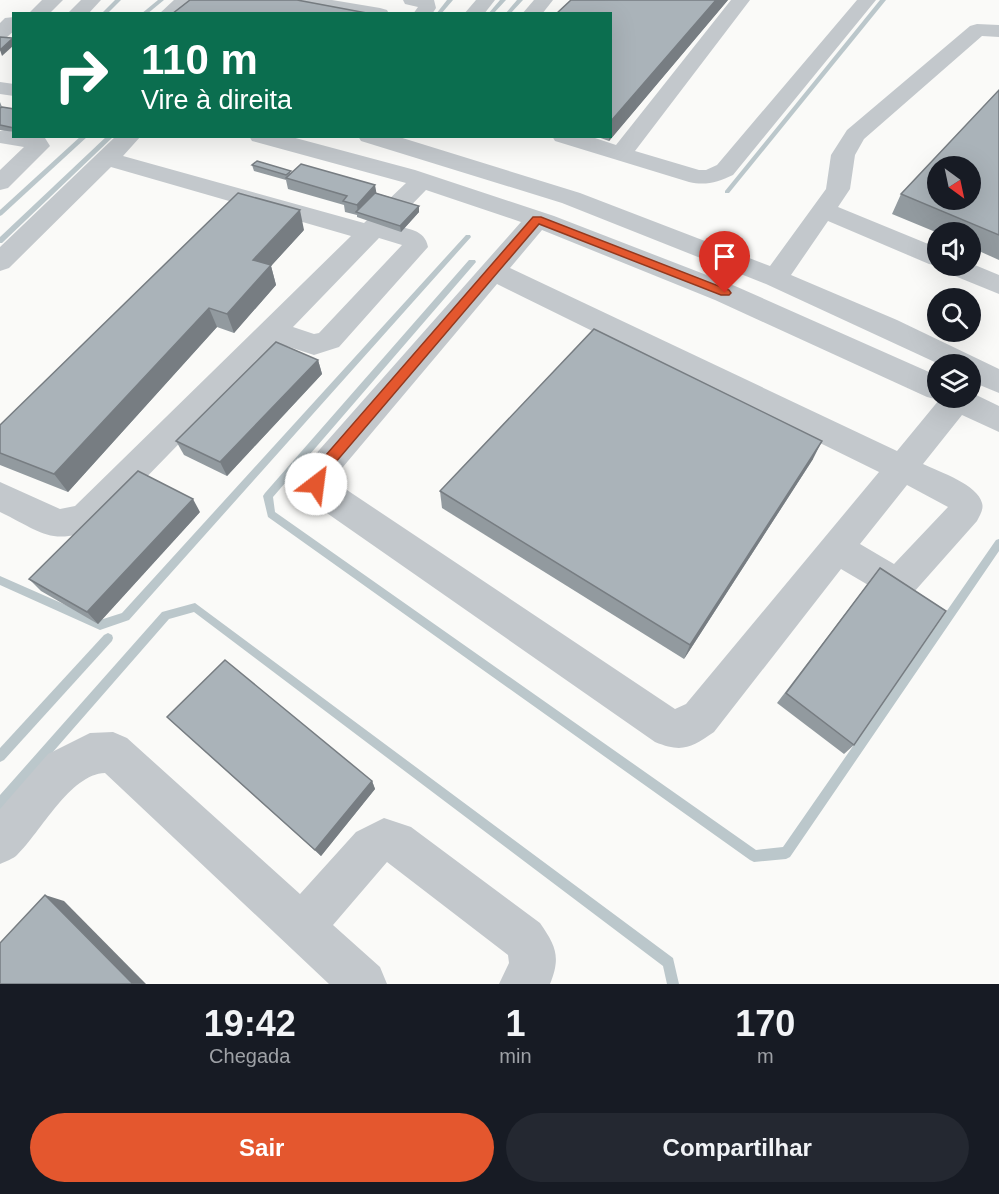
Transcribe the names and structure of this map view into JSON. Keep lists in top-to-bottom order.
{
  "north": "bottom right",
  "page": {
    "turn": ["110 m", "Vire à direita"],
    "eta": [
      "19:42",
      "Chegada",
      "1",
      "min",
      "170",
      "m"
    ],
    "buttons": ["Sair", "Compartilhar"]
  }
}
